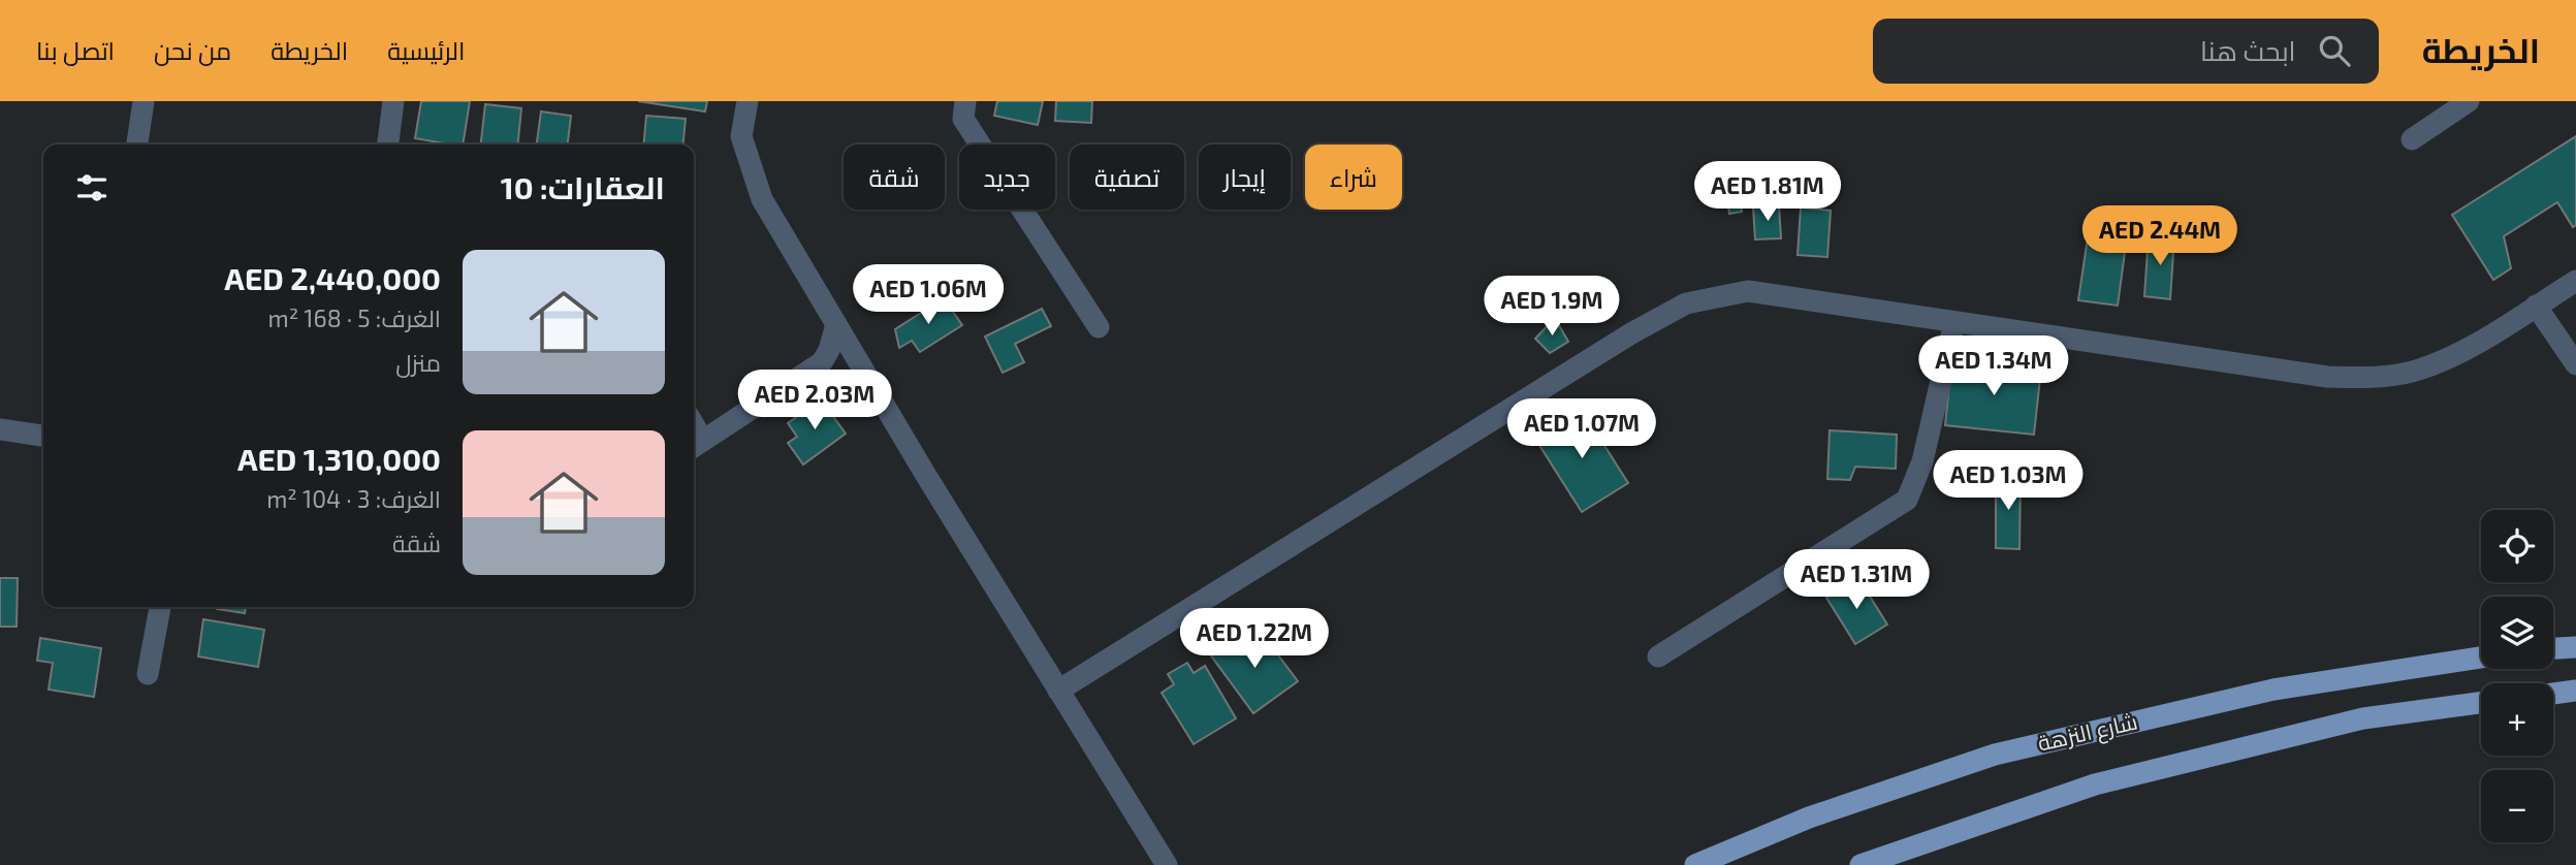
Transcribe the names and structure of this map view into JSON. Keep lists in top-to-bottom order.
{
  "streets": {
    "main road": ["شارع النزهة"]
  },
  "page": {
    "header": "الخريطة",
    "search": "ابحث هنا",
    "nav": [
      "الرئيسية",
      "الخريطة",
      "من نحن",
      "اتصل بنا"
    ],
    "chip": [
      "شراء",
      "إيجار",
      "تصفية",
      "جديد",
      "شقة"
    ],
    "heading": "العقارات: 10",
    "price": [
      "AED 1.81M",
      "AED 2.44M",
      "AED 1.06M",
      "AED 1.9M",
      "AED 1.34M",
      "AED 2.03M",
      "AED 1.07M",
      "AED 1.03M",
      "AED 1.31M",
      "AED 1.22M"
    ],
    "list": [
      {
        "name": "AED 2,440,000",
        "note": "الغرف: 5 · 168 m² · منزل"
      },
      {
        "name": "AED 1,310,000",
        "note": "الغرف: 3 · 104 m² · شقة"
      }
    ],
    "map_buttons": ["+", "−"]
  }
}
